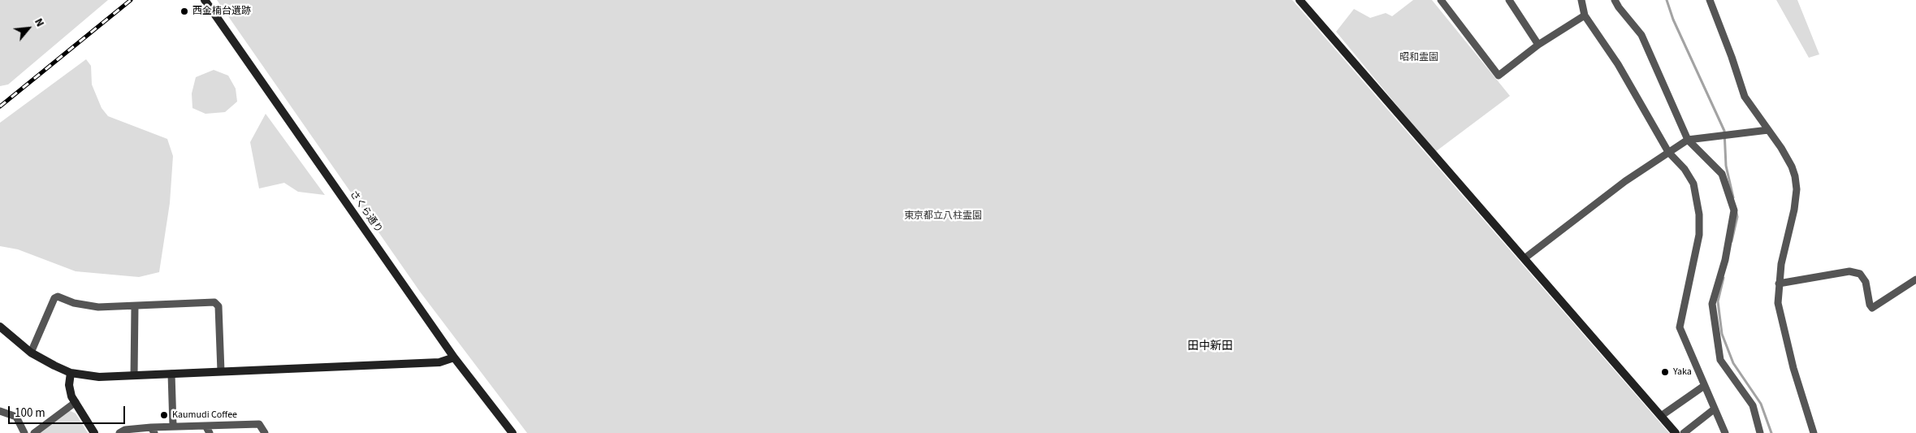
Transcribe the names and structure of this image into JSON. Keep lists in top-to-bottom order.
{
  "streets": {
    "street": ["さくら通り"]
  },
  "districts": ["田中新田"],
  "parks": ["昭和霊園", "東京都立八柱霊園"],
  "places": ["西金楠台遺跡", "Yaka", "Kaumudi Coffee"],
  "scale_bar": "100 m",
  "north": "top right"
}
